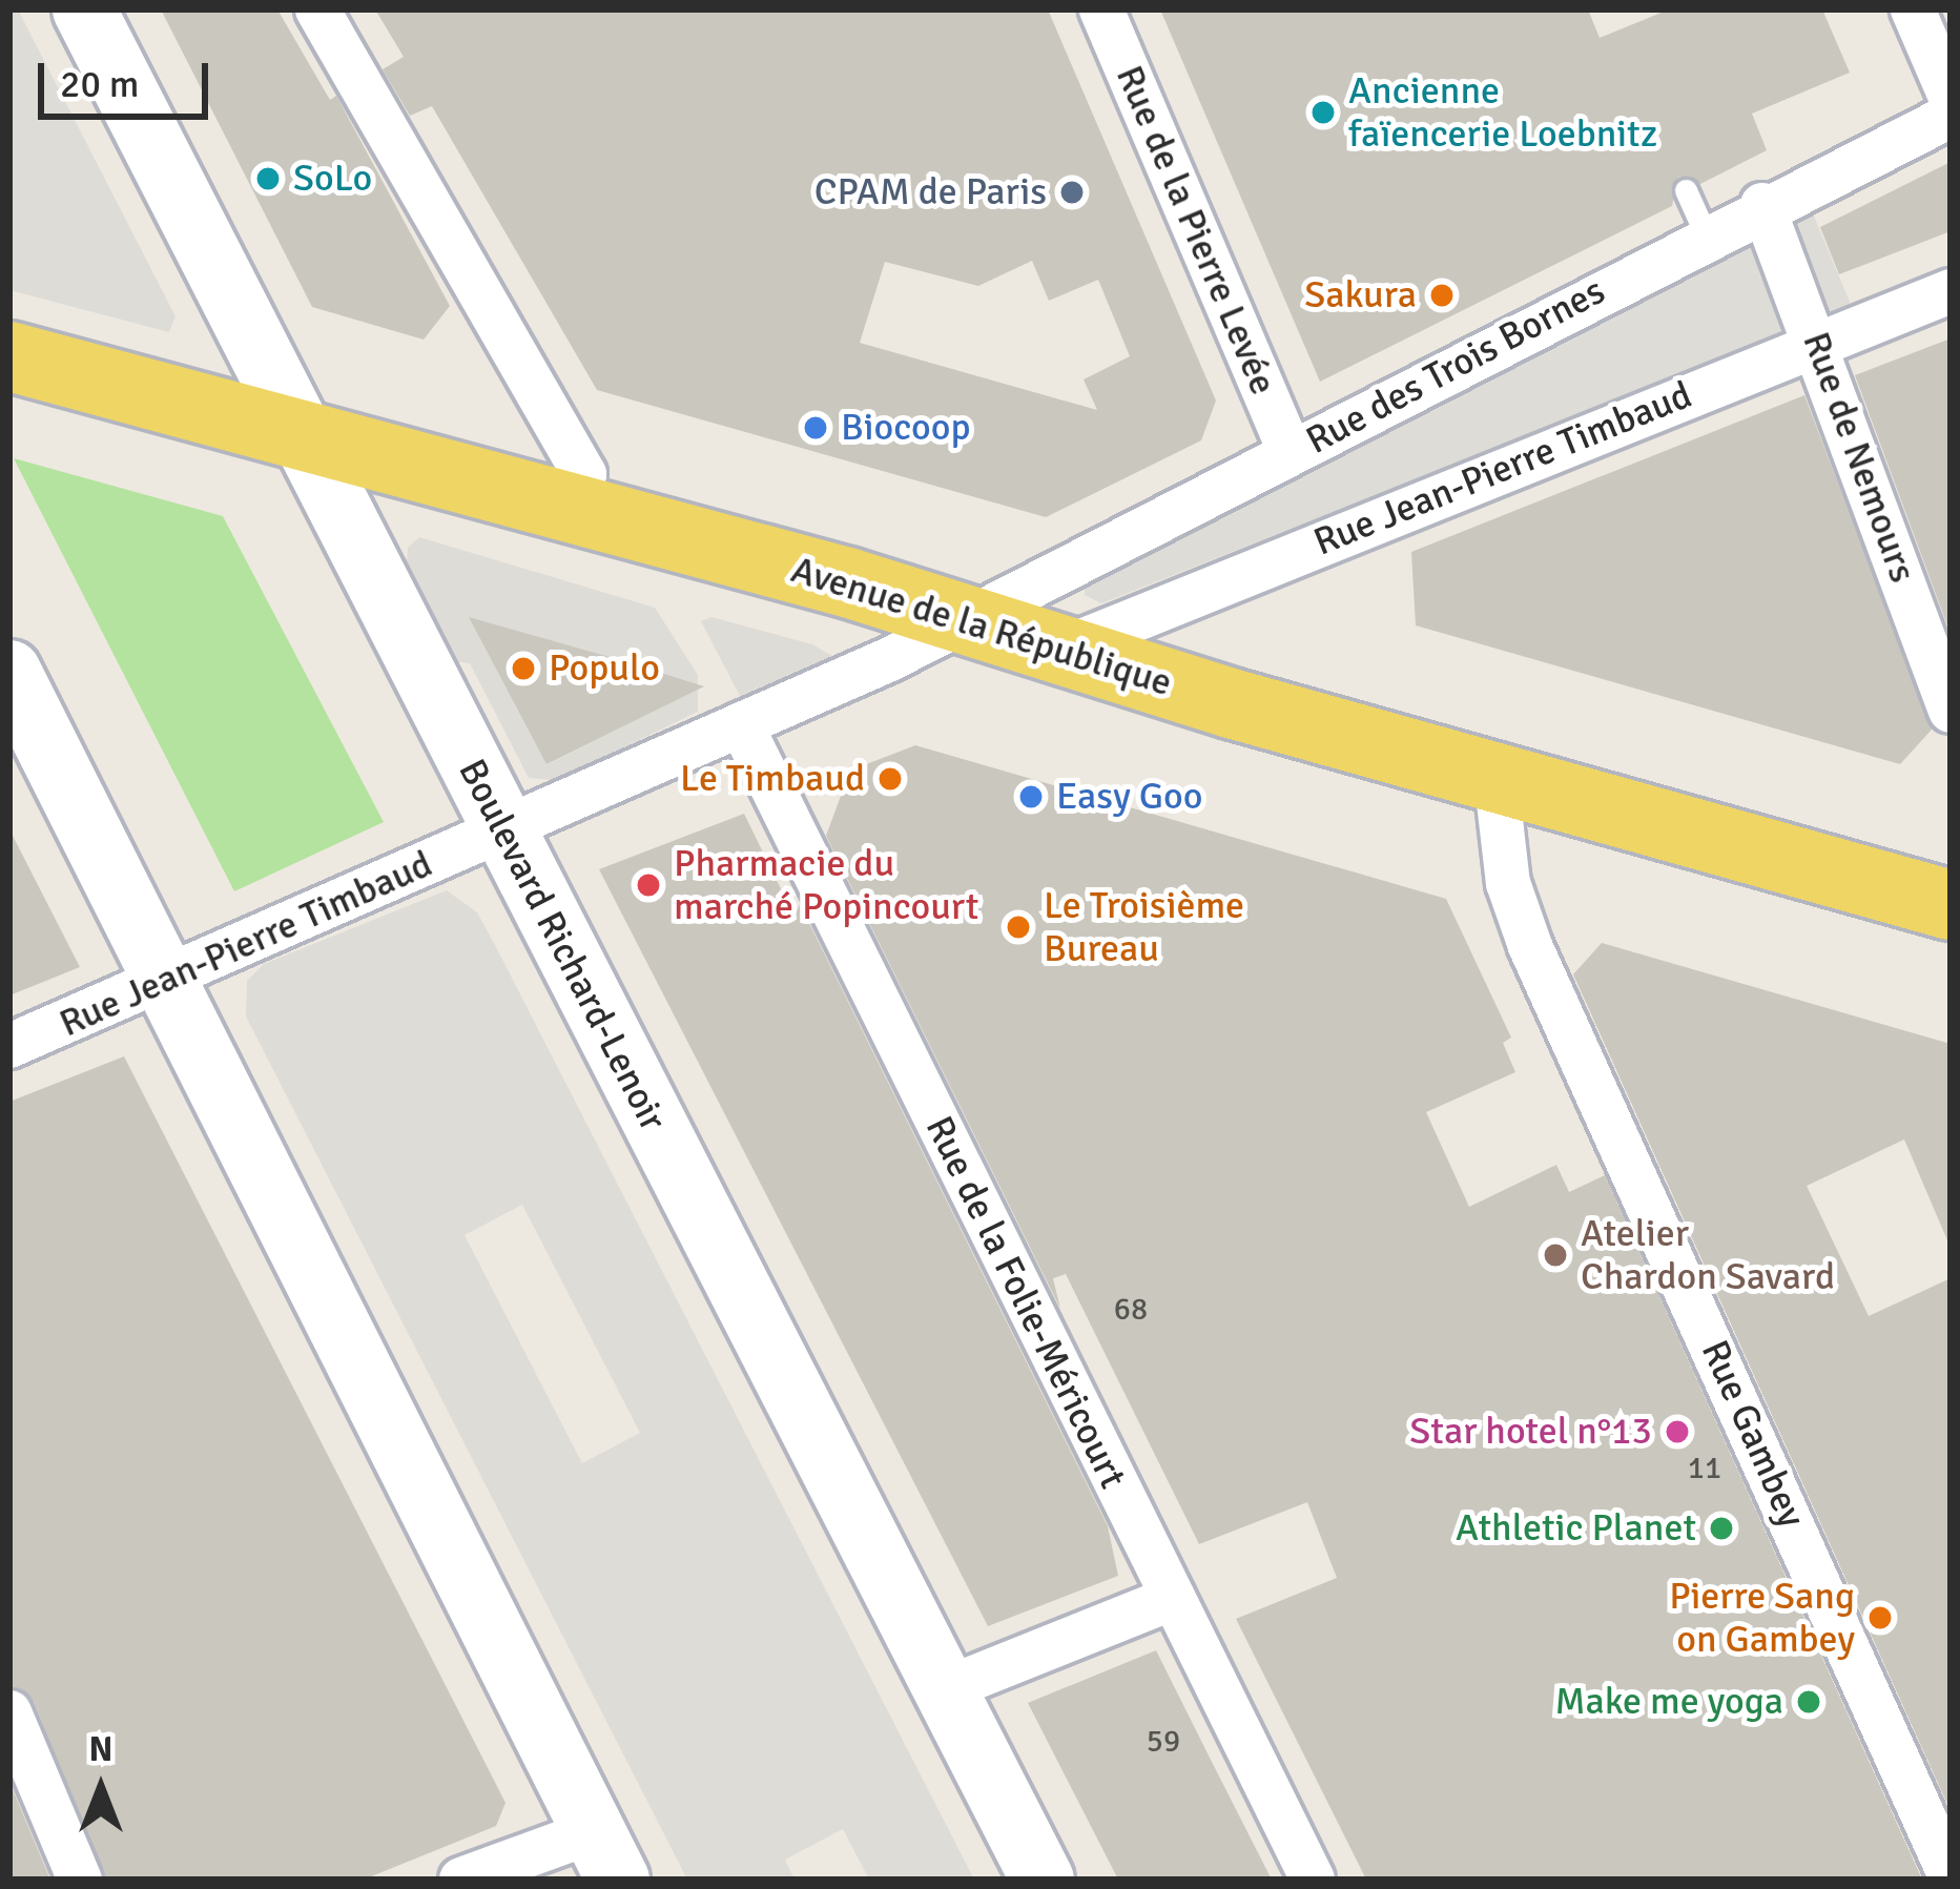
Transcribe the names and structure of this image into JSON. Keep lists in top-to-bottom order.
{
  "streets": {
    "main road": ["Avenue de la République"],
    "street": [
      "Rue de la Pierre Levée",
      "Rue des Trois Bornes",
      "Rue de Nemours",
      "Rue Jean-Pierre Timbaud",
      "Boulevard Richard-Lenoir",
      "Rue de la Folie-Méricourt",
      "Rue Gambey"
    ]
  },
  "crossings": [
    ["Rue de la Pierre Levée", "Rue des Trois Bornes"],
    ["Rue des Trois Bornes", "Rue de Nemours"],
    ["Rue des Trois Bornes", "Rue Jean-Pierre Timbaud"],
    ["Rue des Trois Bornes", "Avenue de la République"],
    ["Rue de Nemours", "Rue Jean-Pierre Timbaud"],
    ["Rue Jean-Pierre Timbaud", "Avenue de la République"],
    ["Rue Jean-Pierre Timbaud", "Boulevard Richard-Lenoir"],
    ["Rue Jean-Pierre Timbaud", "Rue de la Folie-Méricourt"],
    ["Avenue de la République", "Boulevard Richard-Lenoir"],
    ["Avenue de la République", "Rue Gambey"]
  ],
  "places": [
    "Ancienne faïencerie Loebnitz",
    "SoLo",
    "CPAM de Paris",
    "Sakura",
    "Biocoop",
    "Populo",
    "Le Timbaud",
    "Easy Goo",
    "Pharmacie du marché Popincourt",
    "Le Troisième Bureau",
    "Atelier Chardon Savard",
    "Star hotel n°13",
    "Athletic Planet",
    "Pierre Sang on Gambey",
    "Make me yoga"
  ],
  "house_numbers": ["68", "11", "59"],
  "scale_bar": "20 m",
  "north": "top"
}
